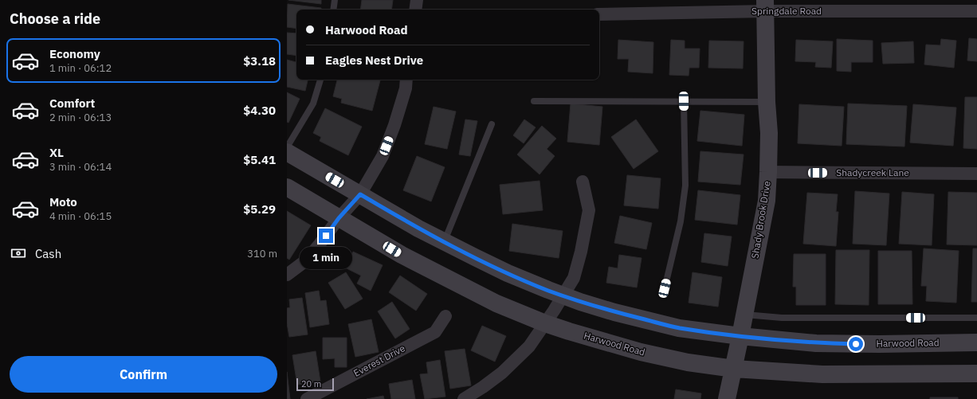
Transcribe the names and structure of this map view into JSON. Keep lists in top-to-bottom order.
{
  "streets": {
    "main road": ["Shady Brook Drive", "Harwood Road"],
    "street": ["Springdale Road", "Shadycreek Lane", "Everest Drive"]
  },
  "crossings": [
    ["Springdale Road", "Shady Brook Drive"],
    ["Shadycreek Lane", "Shady Brook Drive"],
    ["Shady Brook Drive", "Harwood Road"]
  ],
  "scale_bar": "20 m",
  "page": {
    "heading": "Choose a ride",
    "banner": ["Harwood Road", "Eagles Nest Drive"],
    "list": [
      {
        "name": "Economy",
        "note": "1 min · 06:12",
        "value": "$3.18"
      },
      {
        "name": "Comfort",
        "note": "2 min · 06:13",
        "value": "$4.30"
      },
      {
        "name": "XL",
        "note": "3 min · 06:14",
        "value": "$5.41"
      },
      {
        "name": "Moto",
        "note": "4 min · 06:15",
        "value": "$5.29"
      }
    ],
    "pay": ["Cash", "310 m"],
    "bubble": "1 min",
    "buttons": "Confirm",
    "scale": "20 m"
  }
}
